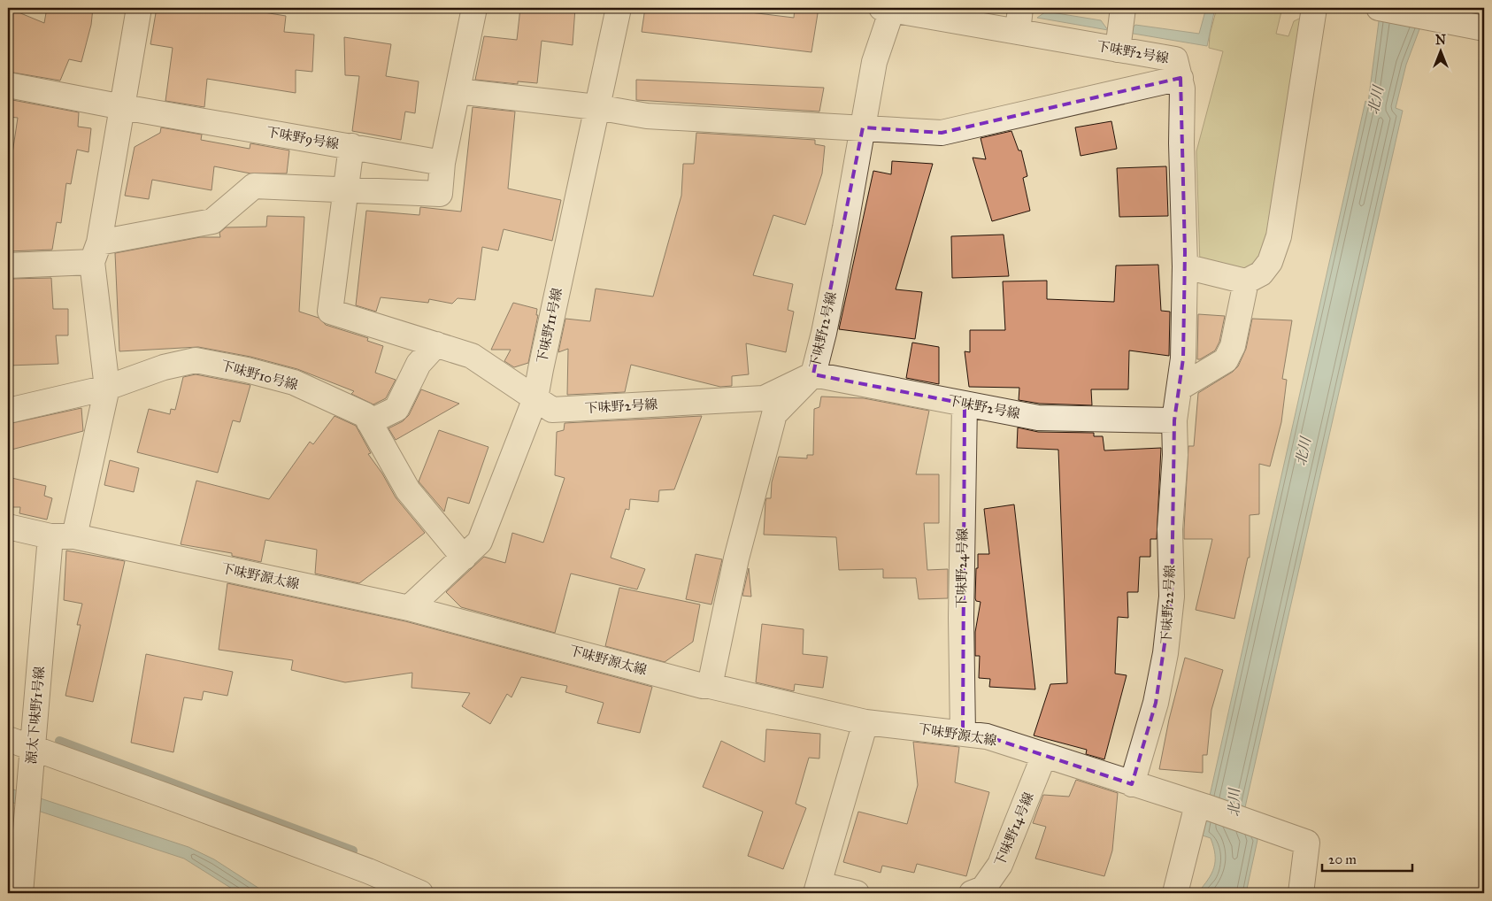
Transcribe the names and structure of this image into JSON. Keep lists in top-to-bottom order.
{
  "streets": {
    "street": [
      "下味野2号線",
      "下味野9号線",
      "下味野11号線",
      "下味野12号線",
      "下味野10号線",
      "下味野24号線",
      "下味野源太線",
      "下味野22号線",
      "源太下味野1号線",
      "下味野14号線"
    ]
  },
  "crossings": [
    ["下味野2号線", "下味野9号線"],
    ["下味野2号線", "下味野11号線"],
    ["下味野2号線", "下味野12号線"],
    ["下味野2号線", "下味野24号線"],
    ["下味野2号線", "下味野22号線"],
    ["下味野11号線", "下味野10号線"],
    ["下味野11号線", "下味野源太線"],
    ["下味野12号線", "下味野源太線"],
    ["下味野24号線", "下味野源太線"],
    ["下味野源太線", "下味野22号線"],
    ["下味野源太線", "源太下味野1号線"],
    ["下味野源太線", "下味野14号線"]
  ],
  "water": ["北川"],
  "scale_bar": "20 m",
  "north": "top"
}
